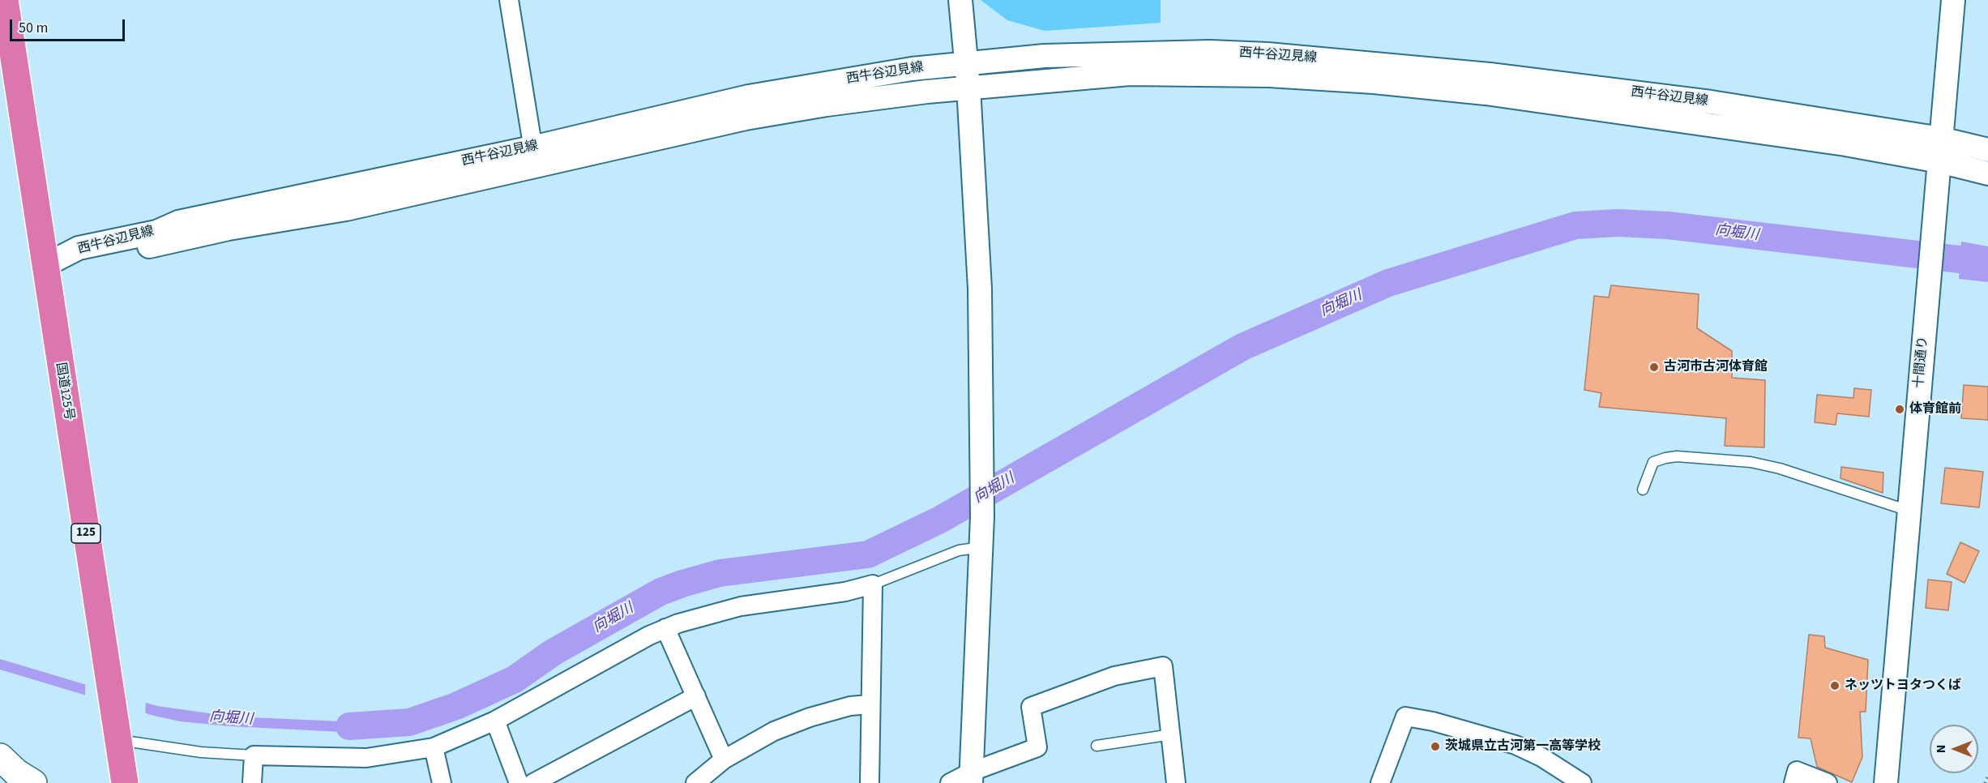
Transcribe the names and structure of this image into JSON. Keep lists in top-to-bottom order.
{
  "streets": {
    "highway": ["国道125号", "125"],
    "street": ["西牛谷辺見線", "十間通り"]
  },
  "crossings": [
    ["西牛谷辺見線", "十間通り"],
    ["西牛谷辺見線", "国道125号"]
  ],
  "water": ["向堀川"],
  "places": [
    "古河市古河体育館",
    "体育館前",
    "ネッツトヨタつくば",
    "茨城県立古河第一高等学校"
  ],
  "scale_bar": "50 m",
  "north": "left"
}
